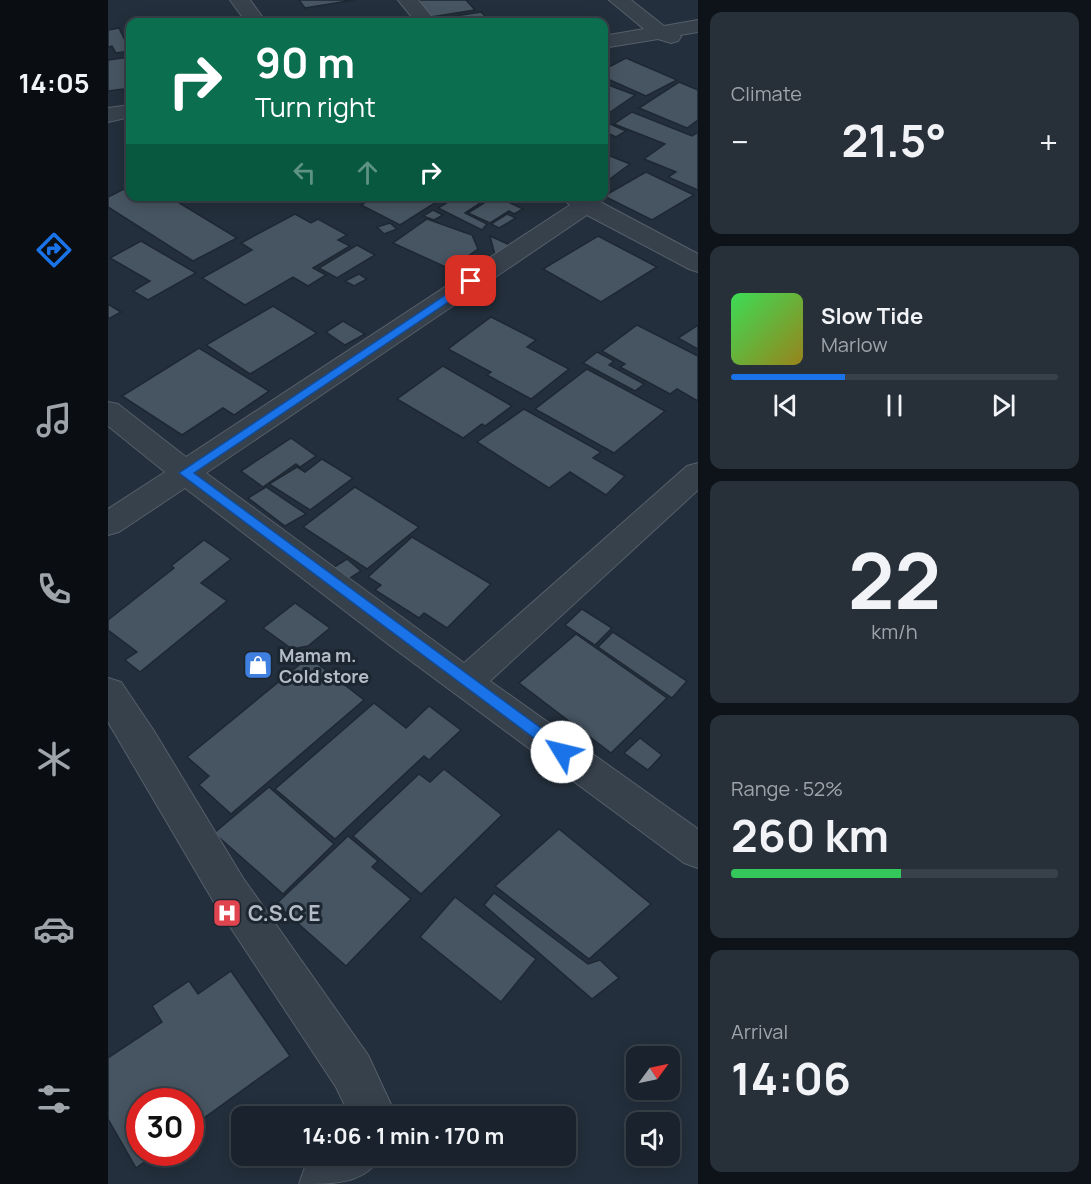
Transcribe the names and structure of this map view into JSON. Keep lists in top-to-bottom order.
{
  "places": {
    "shop": ["Mama m. Cold store"],
    "hospital": ["C.S.C E"]
  },
  "north": "top right",
  "page": {
    "tabs": "14:05",
    "tile": [
      "Climate",
      ["22", "km/h"],
      ["Range · 52%", "260 km"],
      ["Arrival", "14:06"]
    ],
    "turn": ["90 m", "Turn right"],
    "heat": ["−", "21.5°", "+"],
    "song": ["Slow Tide", "Marlow"],
    "limit": "30",
    "trip": "14:06 · 1 min · 170 m"
  }
}
